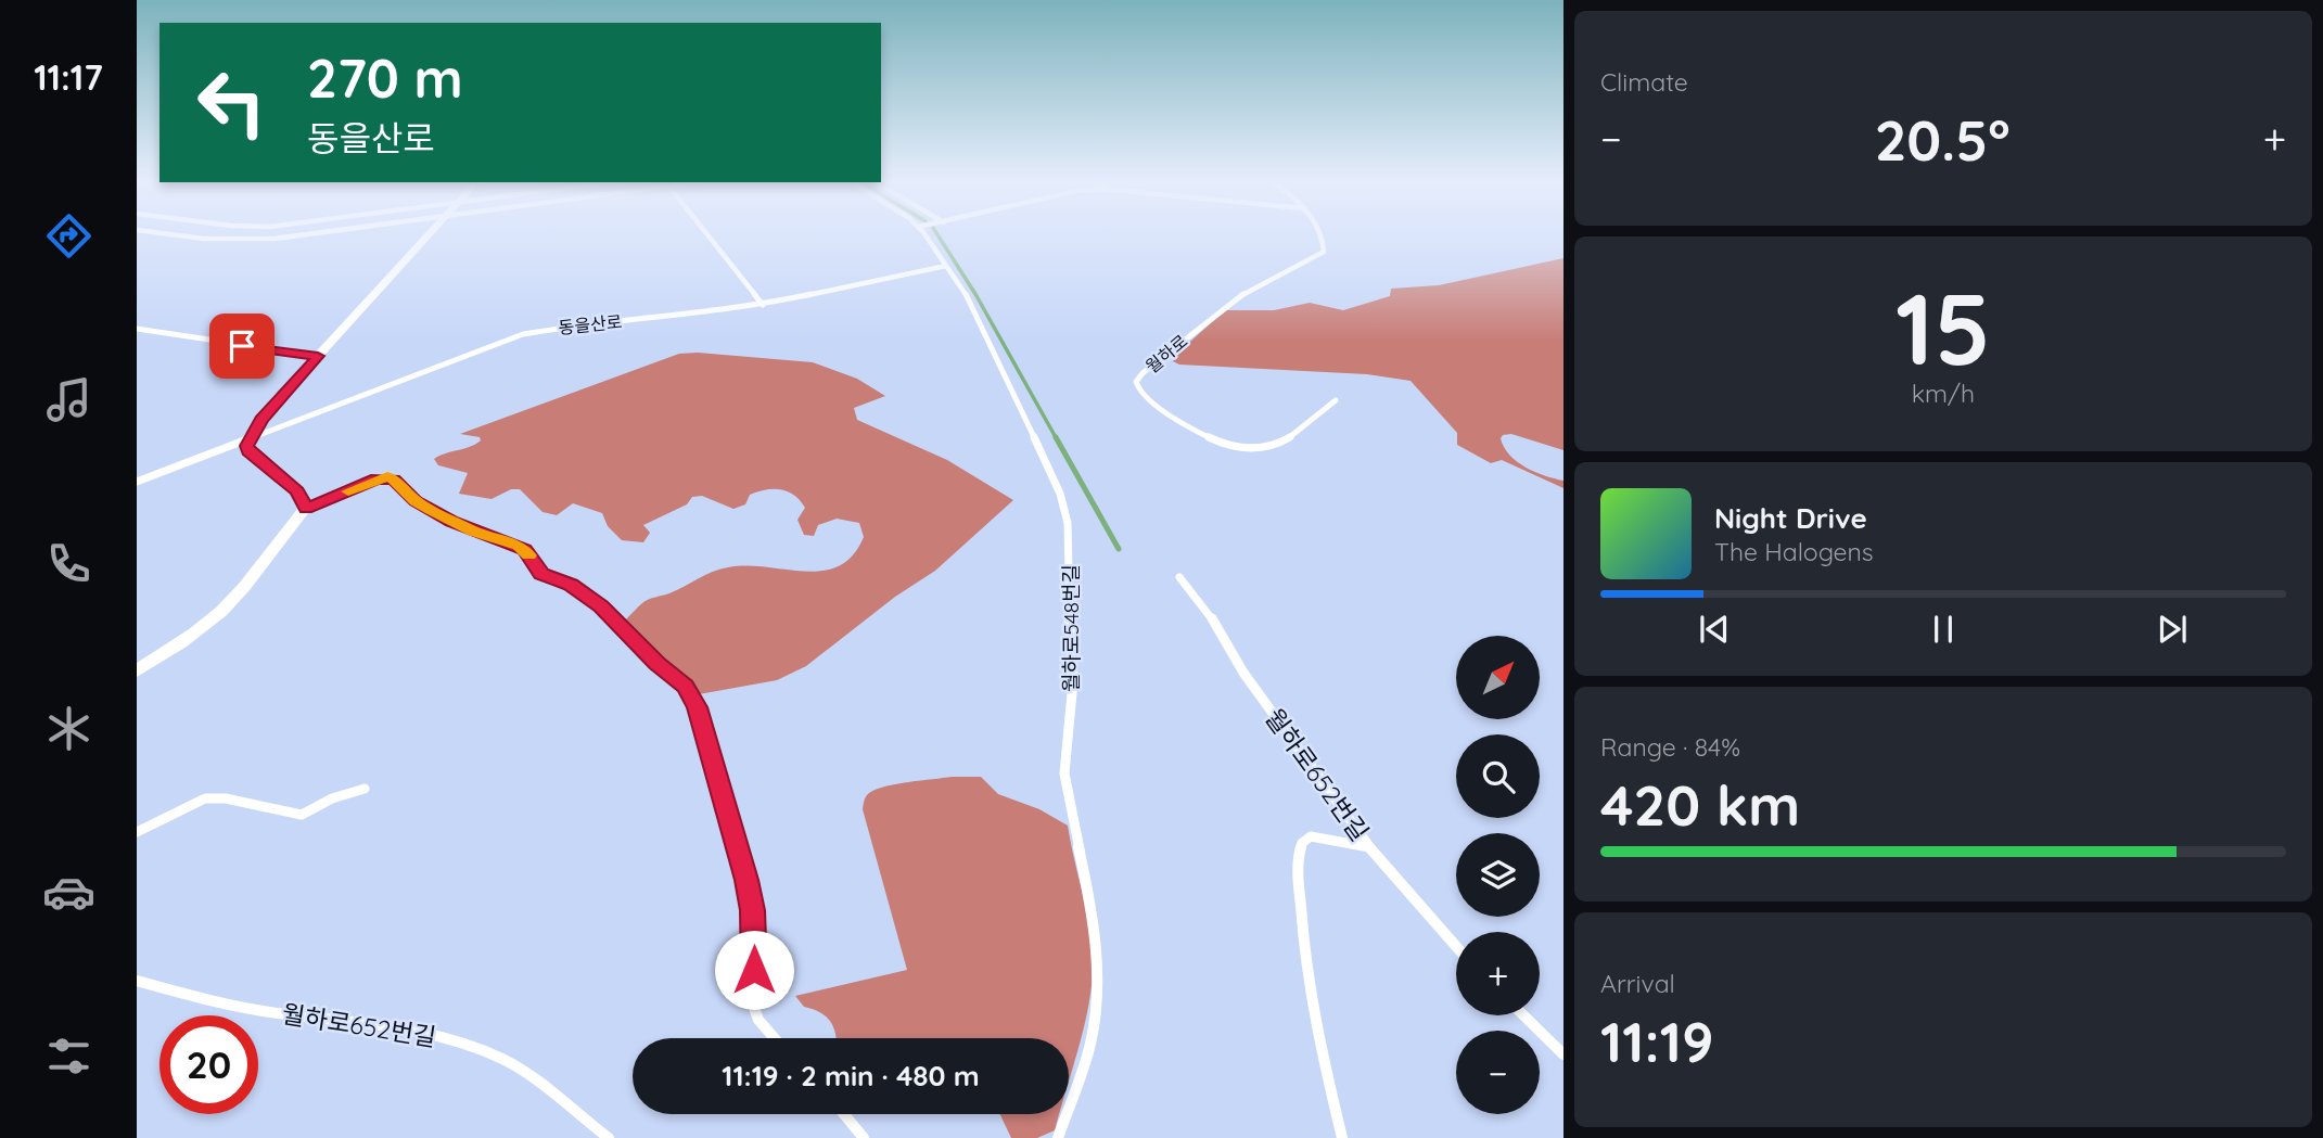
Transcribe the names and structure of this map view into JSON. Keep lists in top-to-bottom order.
{
  "streets": {
    "lane": [
      "동을산로",
      "월하로",
      "월하로548번길",
      "월하로652번길"
    ]
  },
  "crossings": [
    ["동을산로", "월하로548번길"]
  ],
  "north": "top right",
  "page": {
    "tabs": "11:17",
    "tile": [
      "Climate",
      ["15", "km/h"],
      ["Range · 84%", "420 km"],
      ["Arrival", "11:19"]
    ],
    "turn": ["270 m", "동을산로"],
    "heat": ["−", "20.5°", "+"],
    "song": ["Night Drive", "The Halogens"],
    "map_buttons": ["+", "−"],
    "limit": "20",
    "trip": "11:19 · 2 min · 480 m"
  }
}
